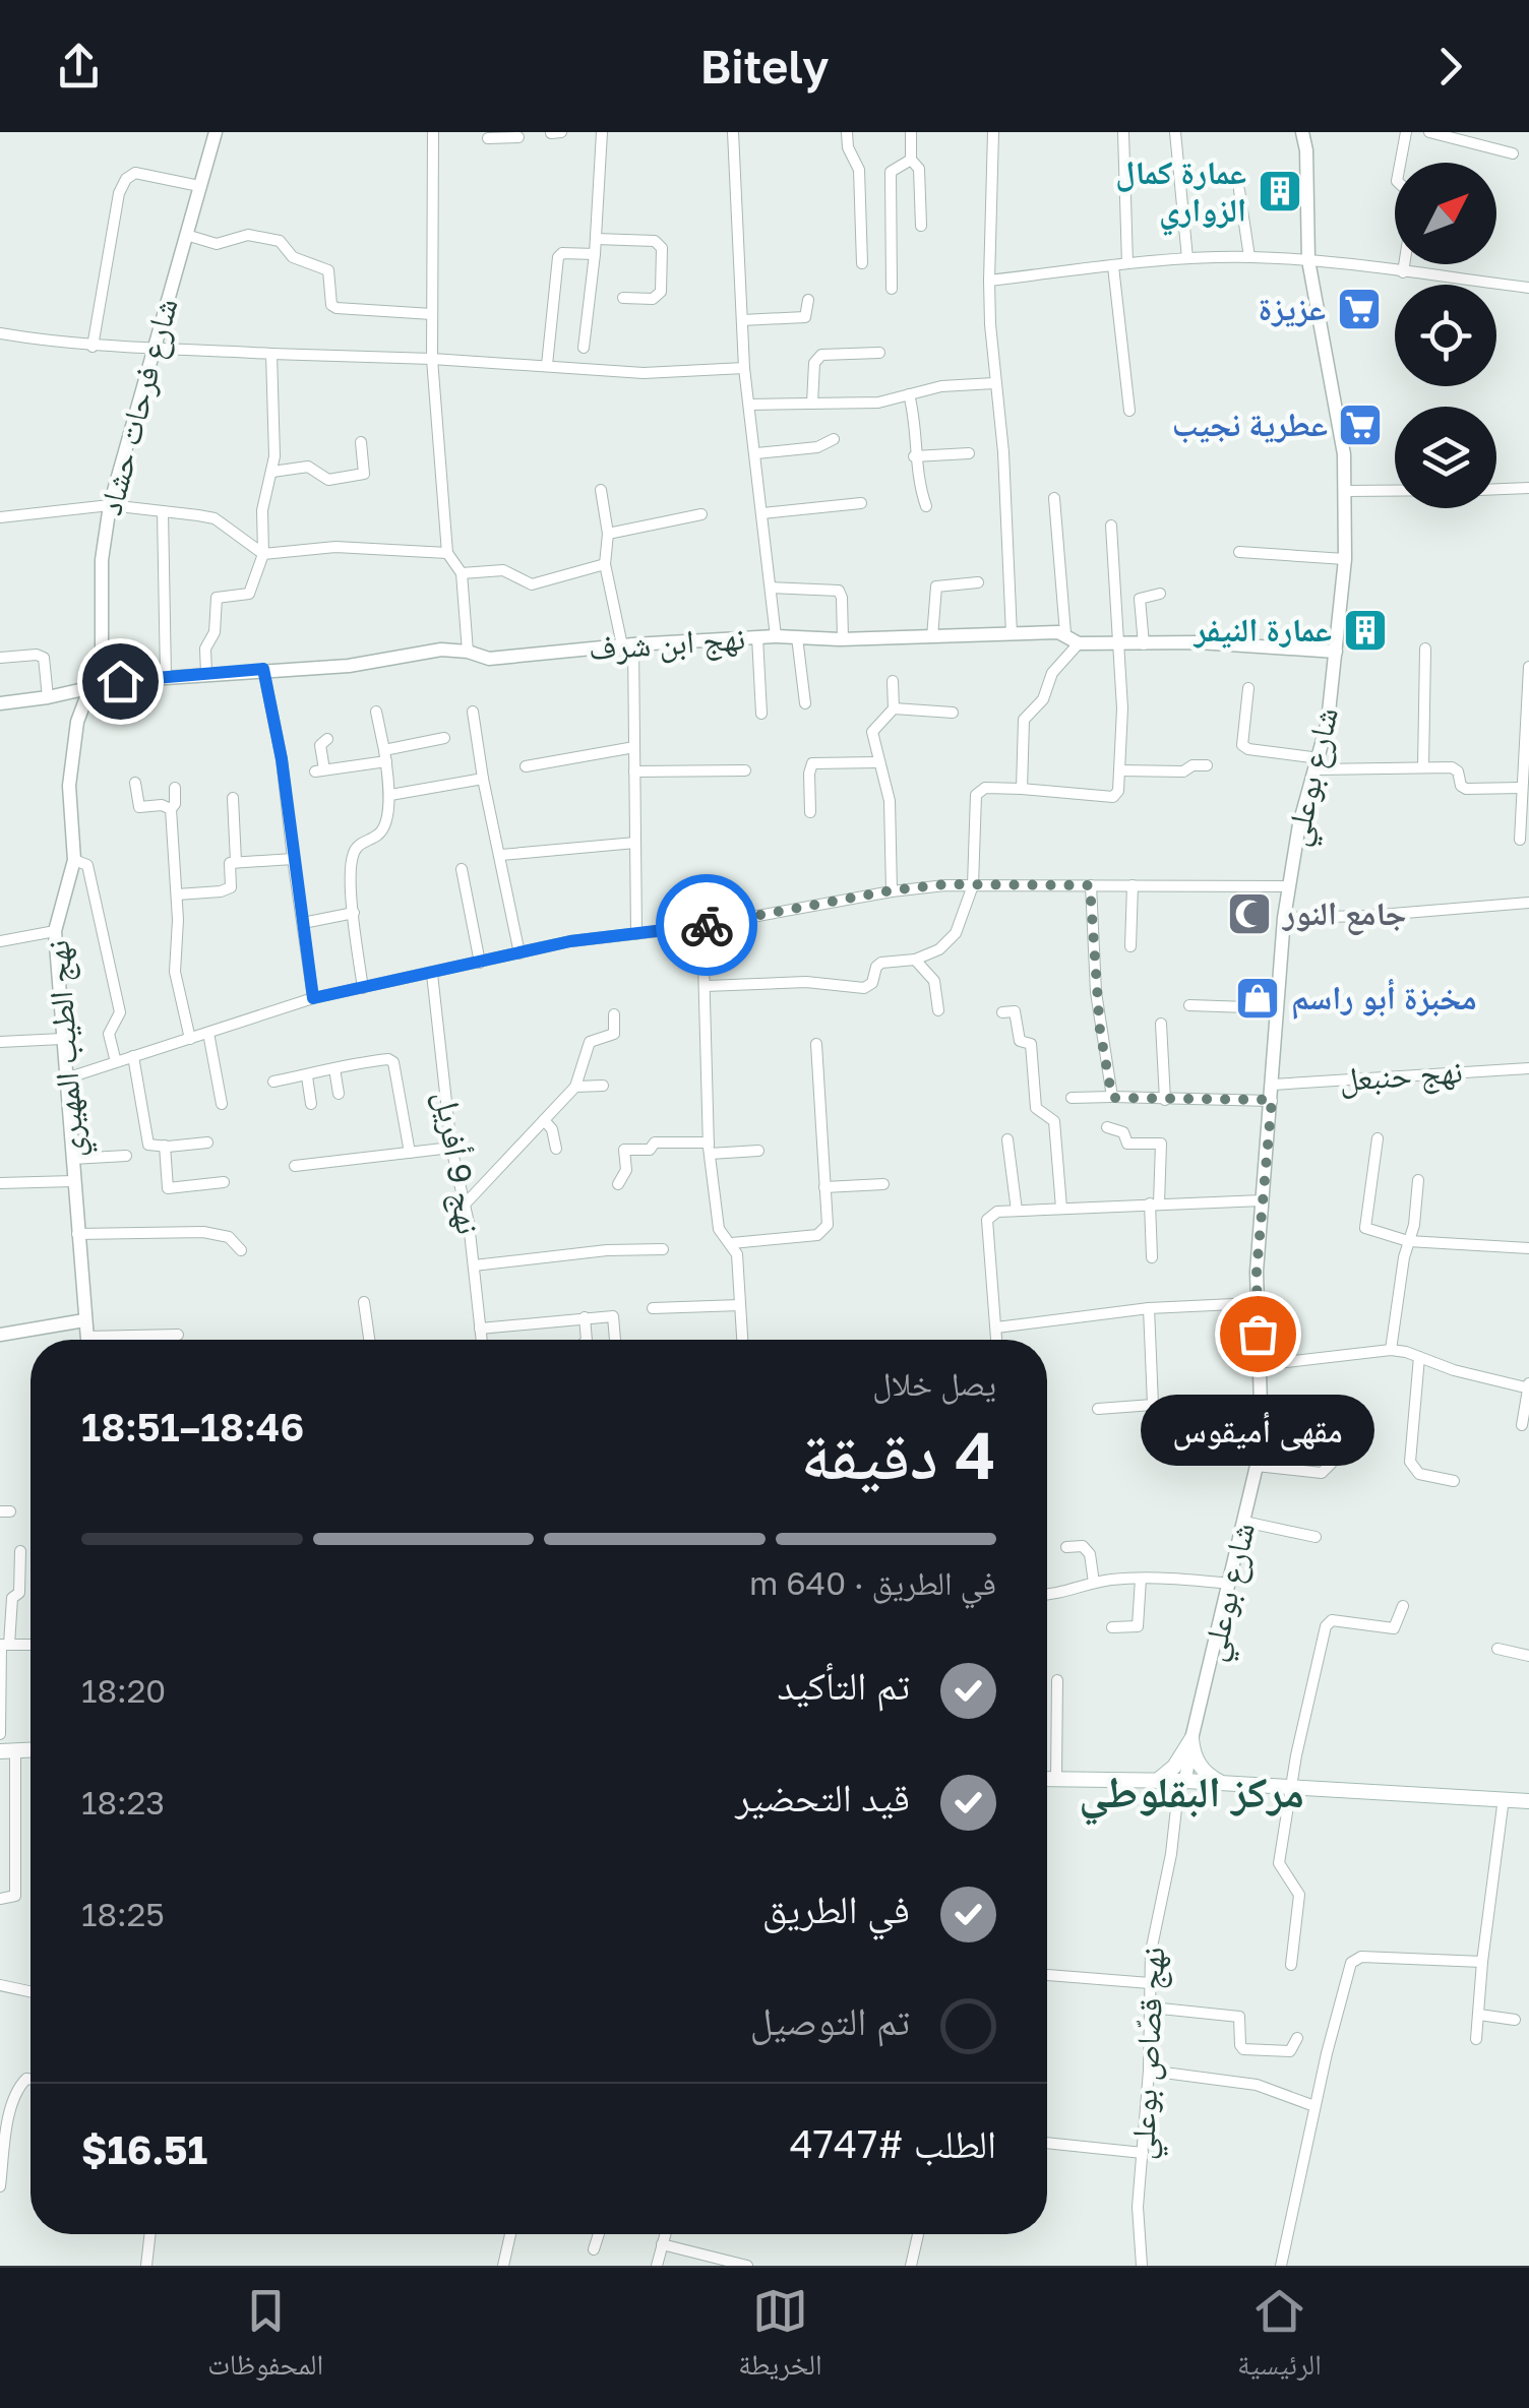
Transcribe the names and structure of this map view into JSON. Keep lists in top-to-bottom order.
{
  "streets": {
    "street": [
      "شارع فرحات حشاد",
      "نهج ابن شرف",
      "شارع بوعلي",
      "نهج الطيب المهيري",
      "نهج حنبعل",
      "نهج 9 أفريل",
      "نهج قصّاص بوعلي"
    ]
  },
  "crossings": [
    ["شارع فرحات حشاد", "نهج ابن شرف"],
    ["شارع فرحات حشاد", "نهج الطيب المهيري"],
    ["نهج ابن شرف", "نهج الطيب المهيري"],
    ["شارع بوعلي", "نهج حنبعل"],
    ["شارع بوعلي", "نهج قصّاص بوعلي"]
  ],
  "districts": ["مركز البقلوطي"],
  "places": {
    "building": ["عمارة كمال الزواري", "عمارة النيفر"],
    "supermarket": ["عزيزة", "عطرية نجيب"],
    "mosque": ["جامع النور"],
    "shop": ["مخبزة أبو راسم"],
    "other": ["مقهى أميقوس"]
  },
  "north": "top right",
  "page": {
    "header": "Bitely",
    "heading": ["4 دقيقة", "يصل خلال", "18:46–18:51"],
    "panel": ["الطلب #4747", "$16.51"],
    "bubble": "مقهى أميقوس",
    "bar": "في الطريق · 640 m",
    "list": [
      ["تم التأكيد", "18:20"],
      ["قيد التحضير", "18:23"],
      ["في الطريق", "18:25"],
      "تم التوصيل"
    ],
    "tabs": ["الرئيسية", "الخريطة", "المحفوظات"]
  }
}
